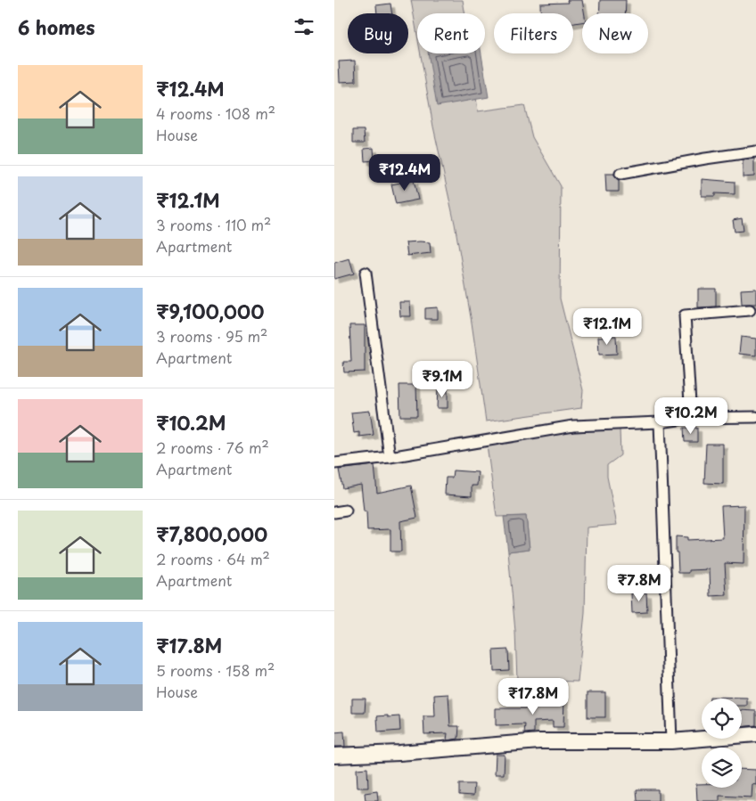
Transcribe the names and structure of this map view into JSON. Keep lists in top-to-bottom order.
{
  "page": {
    "heading": "6 homes",
    "chip": [
      "Buy",
      "Rent",
      "Filters",
      "New"
    ],
    "list": [
      {
        "name": "₹12.4M",
        "note": "4 rooms · 108 m² · House"
      },
      {
        "name": "₹12.1M",
        "note": "3 rooms · 110 m² · Apartment"
      },
      {
        "name": "₹9,100,000",
        "note": "3 rooms · 95 m² · Apartment"
      },
      {
        "name": "₹10.2M",
        "note": "2 rooms · 76 m² · Apartment"
      },
      {
        "name": "₹7,800,000",
        "note": "2 rooms · 64 m² · Apartment"
      },
      {
        "name": "₹17.8M",
        "note": "5 rooms · 158 m² · House"
      }
    ],
    "price": [
      "₹12.4M",
      "₹12.1M",
      "₹9.1M",
      "₹10.2M",
      "₹7.8M",
      "₹17.8M"
    ]
  }
}
